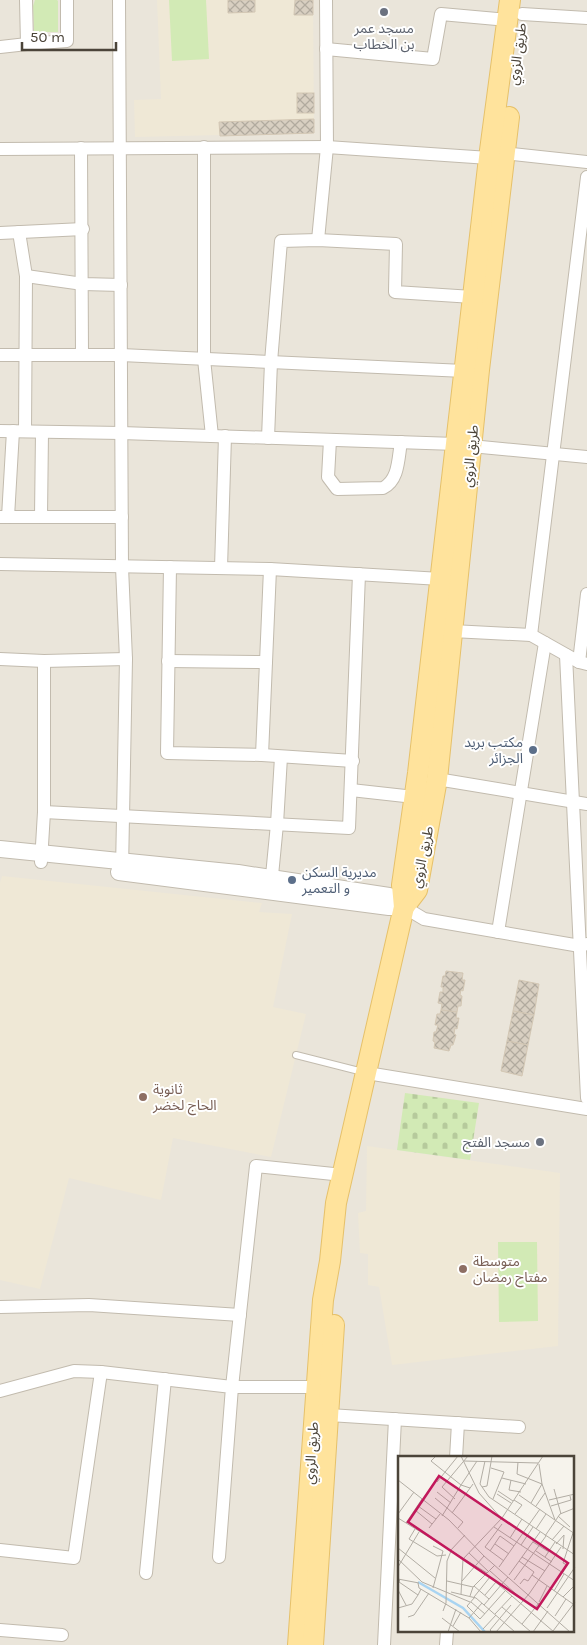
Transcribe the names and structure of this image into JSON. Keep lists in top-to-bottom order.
{
  "streets": {
    "main road": ["طريق الزوي"]
  },
  "places": [
    "مسجد عمر بن الخطاب",
    "مكتب بريد الجزائر",
    "مديرية السكن و التعمير",
    "ثانوية الحاج لخضر",
    "مسجد الفتح",
    "متوسطة مفتاح رمضان"
  ],
  "scale_bar": "50 m"
}
